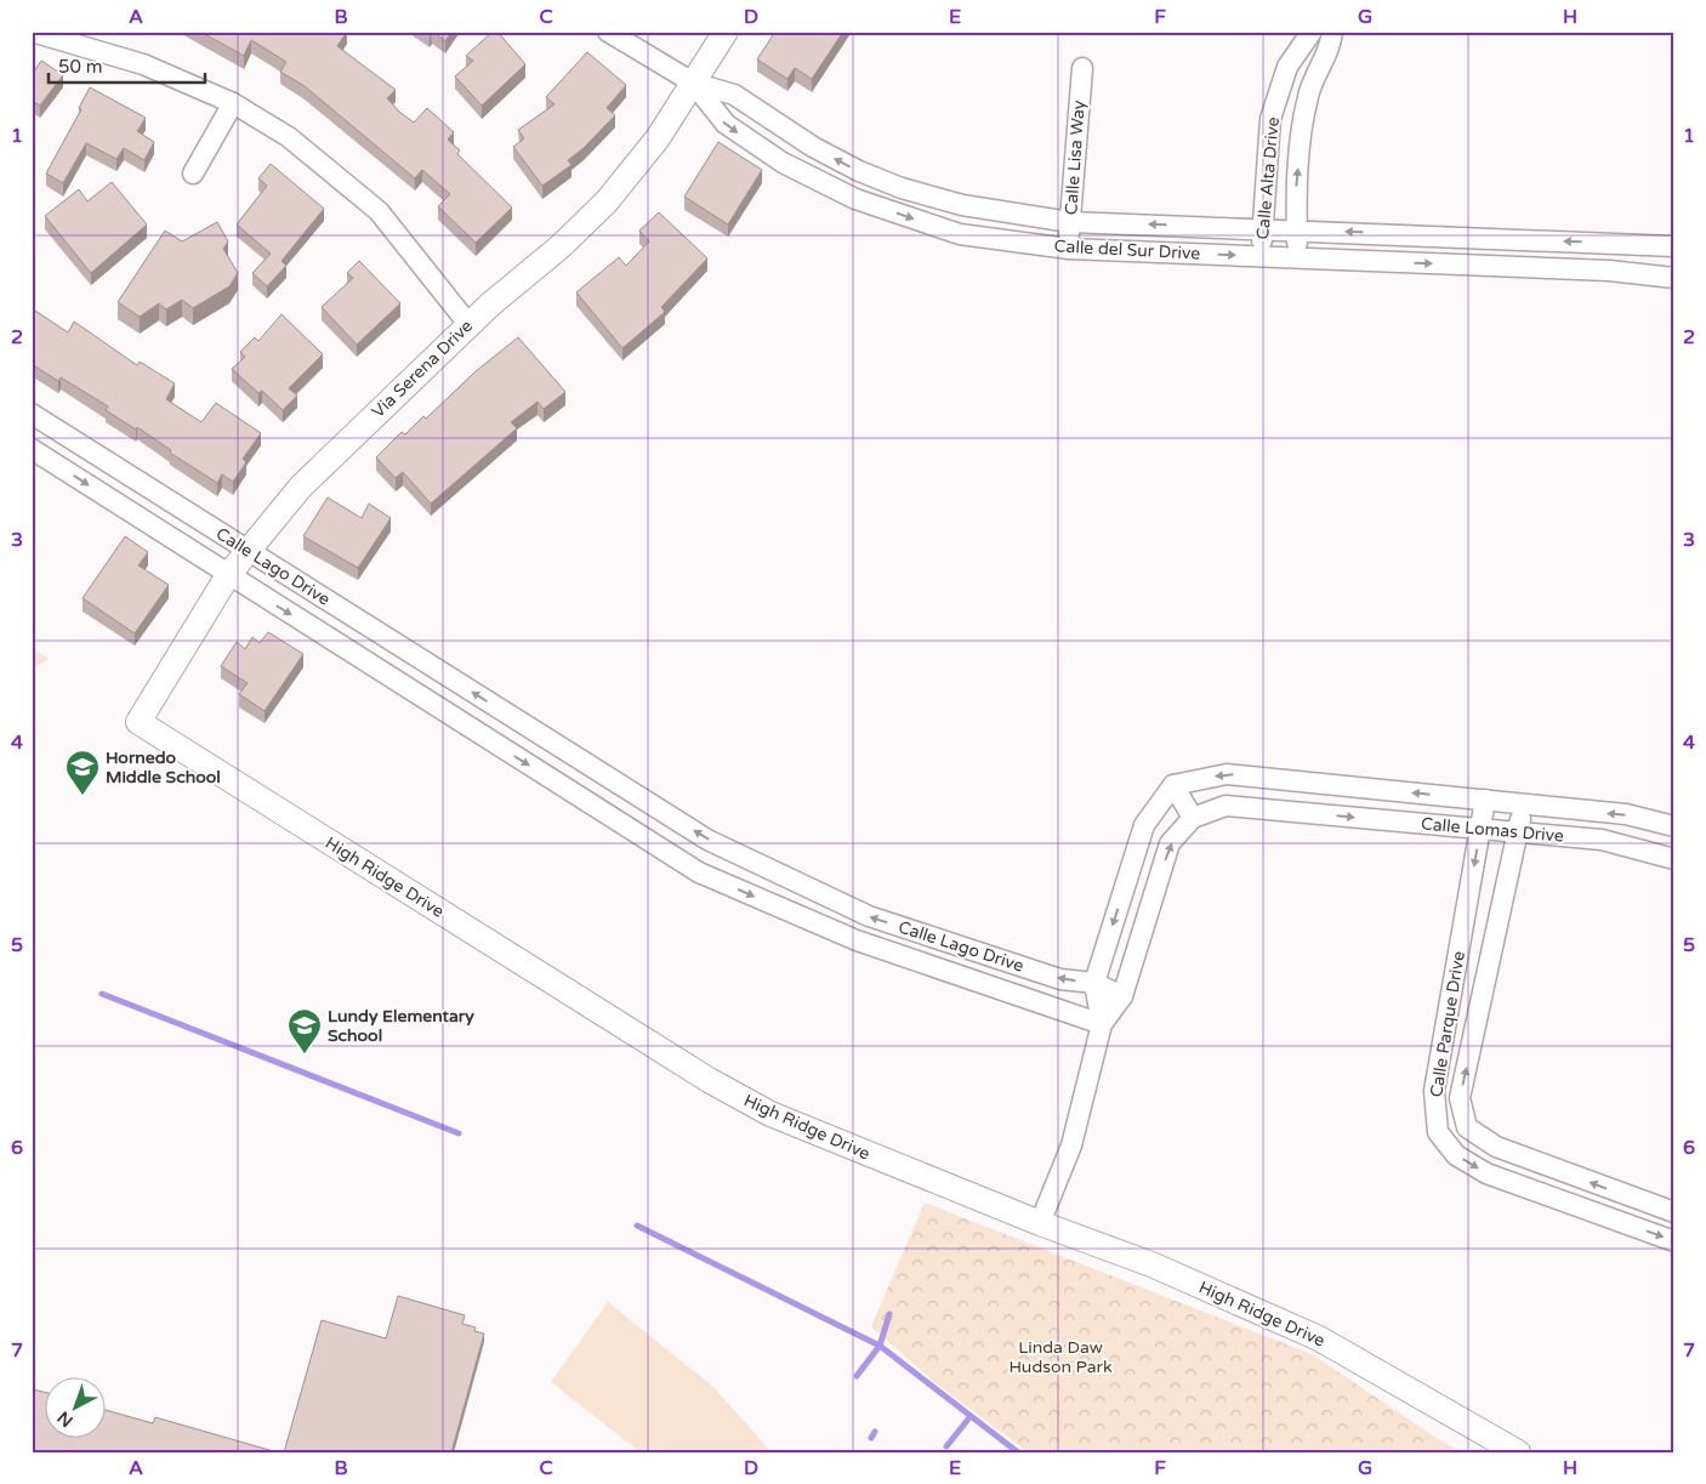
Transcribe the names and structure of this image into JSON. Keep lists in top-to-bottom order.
{
  "streets": {
    "street": [
      "Calle Lisa Way",
      "Calle Alta Drive",
      "Calle del Sur Drive",
      "Via Serena Drive",
      "Calle Lago Drive",
      "Calle Lomas Drive",
      "High Ridge Drive",
      "Calle Parque Drive"
    ]
  },
  "crossings": [
    ["Calle Lisa Way", "Calle del Sur Drive"],
    ["Calle Alta Drive", "Calle del Sur Drive"],
    ["Calle del Sur Drive", "Via Serena Drive"],
    ["Via Serena Drive", "Calle Lago Drive"],
    ["Via Serena Drive", "High Ridge Drive"],
    ["Calle Lago Drive", "Calle Lomas Drive"],
    ["Calle Lomas Drive", "High Ridge Drive"],
    ["Calle Lomas Drive", "Calle Parque Drive"]
  ],
  "parks": ["Linda Daw Hudson Park"],
  "places": {
    "school or university": ["Hornedo Middle School", "Lundy Elementary School"]
  },
  "scale_bar": "50 m",
  "north": "bottom left",
  "grid": {
    "columns": [
      "A",
      "B",
      "C",
      "D",
      "E",
      "F",
      "G",
      "H"
    ],
    "rows": [
      "1",
      "2",
      "3",
      "4",
      "5",
      "6",
      "7"
    ]
  }
}
